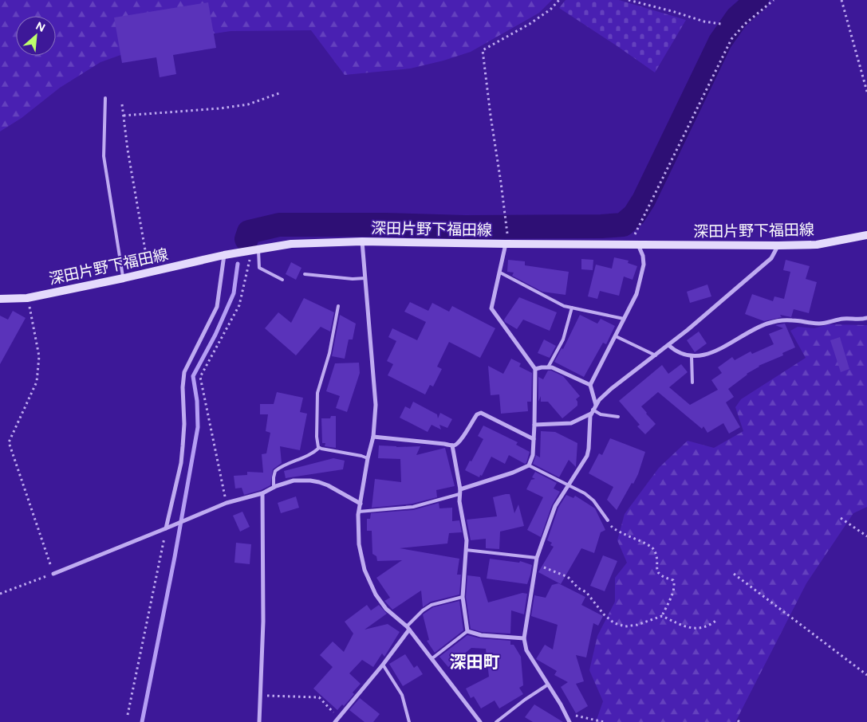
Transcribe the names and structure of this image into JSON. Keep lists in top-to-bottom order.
{
  "streets": {
    "main road": ["深田片野下福田線"]
  },
  "districts": ["深田町"],
  "north": "top right"
}
